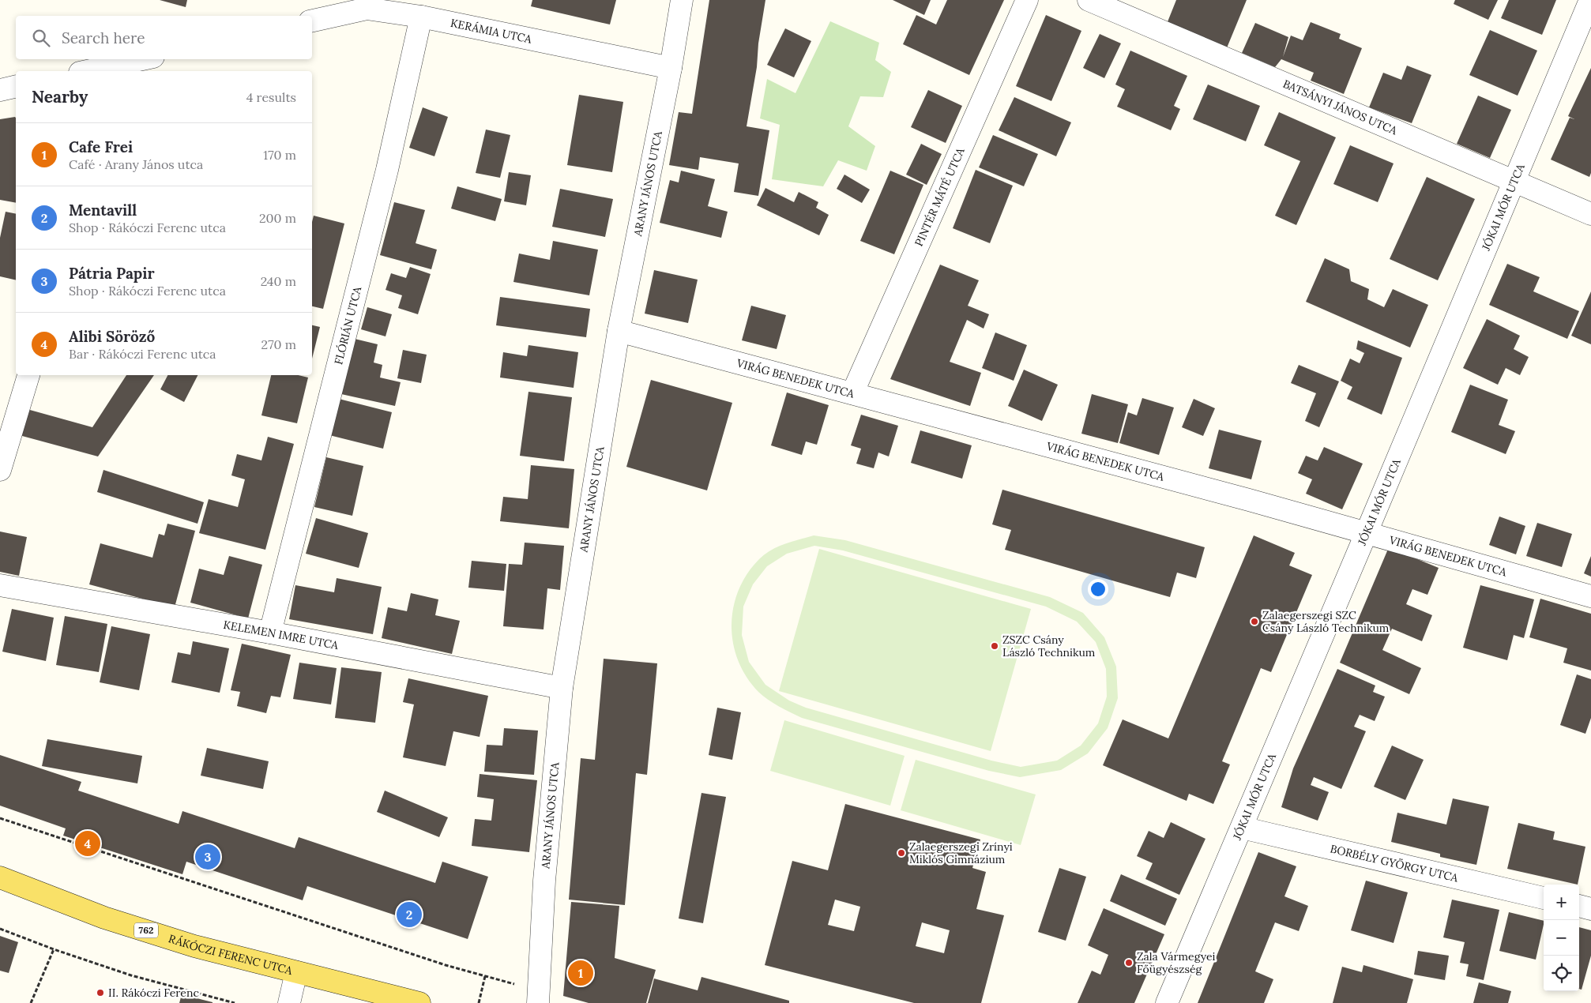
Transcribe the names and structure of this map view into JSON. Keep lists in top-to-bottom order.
{
  "streets": {
    "main road": ["762", "RÁKÓCZI FERENC UTCA"],
    "street": [
      "KERÁMIA UTCA",
      "BATSÁNYI JÁNOS UTCA",
      "ARANY JÁNOS UTCA",
      "PINTÉR MÁTÉ UTCA",
      "JÓKAI MÓR UTCA",
      "FLÓRIÁN UTCA",
      "VIRÁG BENEDEK UTCA",
      "KELEMEN IMRE UTCA",
      "BORBÉLY GYÖRGY UTCA"
    ]
  },
  "crossings": [
    ["KERÁMIA UTCA", "ARANY JÁNOS UTCA"],
    ["KERÁMIA UTCA", "FLÓRIÁN UTCA"],
    ["BATSÁNYI JÁNOS UTCA", "JÓKAI MÓR UTCA"],
    ["ARANY JÁNOS UTCA", "VIRÁG BENEDEK UTCA"],
    ["ARANY JÁNOS UTCA", "KELEMEN IMRE UTCA"],
    ["PINTÉR MÁTÉ UTCA", "VIRÁG BENEDEK UTCA"],
    ["JÓKAI MÓR UTCA", "VIRÁG BENEDEK UTCA"],
    ["JÓKAI MÓR UTCA", "BORBÉLY GYÖRGY UTCA"],
    ["FLÓRIÁN UTCA", "KELEMEN IMRE UTCA"]
  ],
  "places": [
    "Zalaegerszegi SZC Csány László Technikum",
    "ZSZC Csány László Technikum",
    "Zalaegerszegi Zrínyi Miklós Gimnázium",
    "Zala Vármegyei Főügyészség",
    "II. Rákóczi Ferenc"
  ],
  "page": {
    "search": "Search here",
    "heading": ["Nearby", "4 results"],
    "list": [
      {
        "mark": "1",
        "name": "Cafe Frei",
        "note": "Café · Arany János utca",
        "value": "170 m"
      },
      {
        "mark": "2",
        "name": "Mentavill",
        "note": "Shop · Rákóczi Ferenc utca",
        "value": "200 m"
      },
      {
        "mark": "3",
        "name": "Pátria Papir",
        "note": "Shop · Rákóczi Ferenc utca",
        "value": "240 m"
      },
      {
        "mark": "4",
        "name": "Alibi Söröző",
        "note": "Bar · Rákóczi Ferenc utca",
        "value": "270 m"
      }
    ],
    "pins": [
      "4",
      "3",
      "2",
      "1"
    ],
    "map_buttons": ["+", "−"]
  }
}
